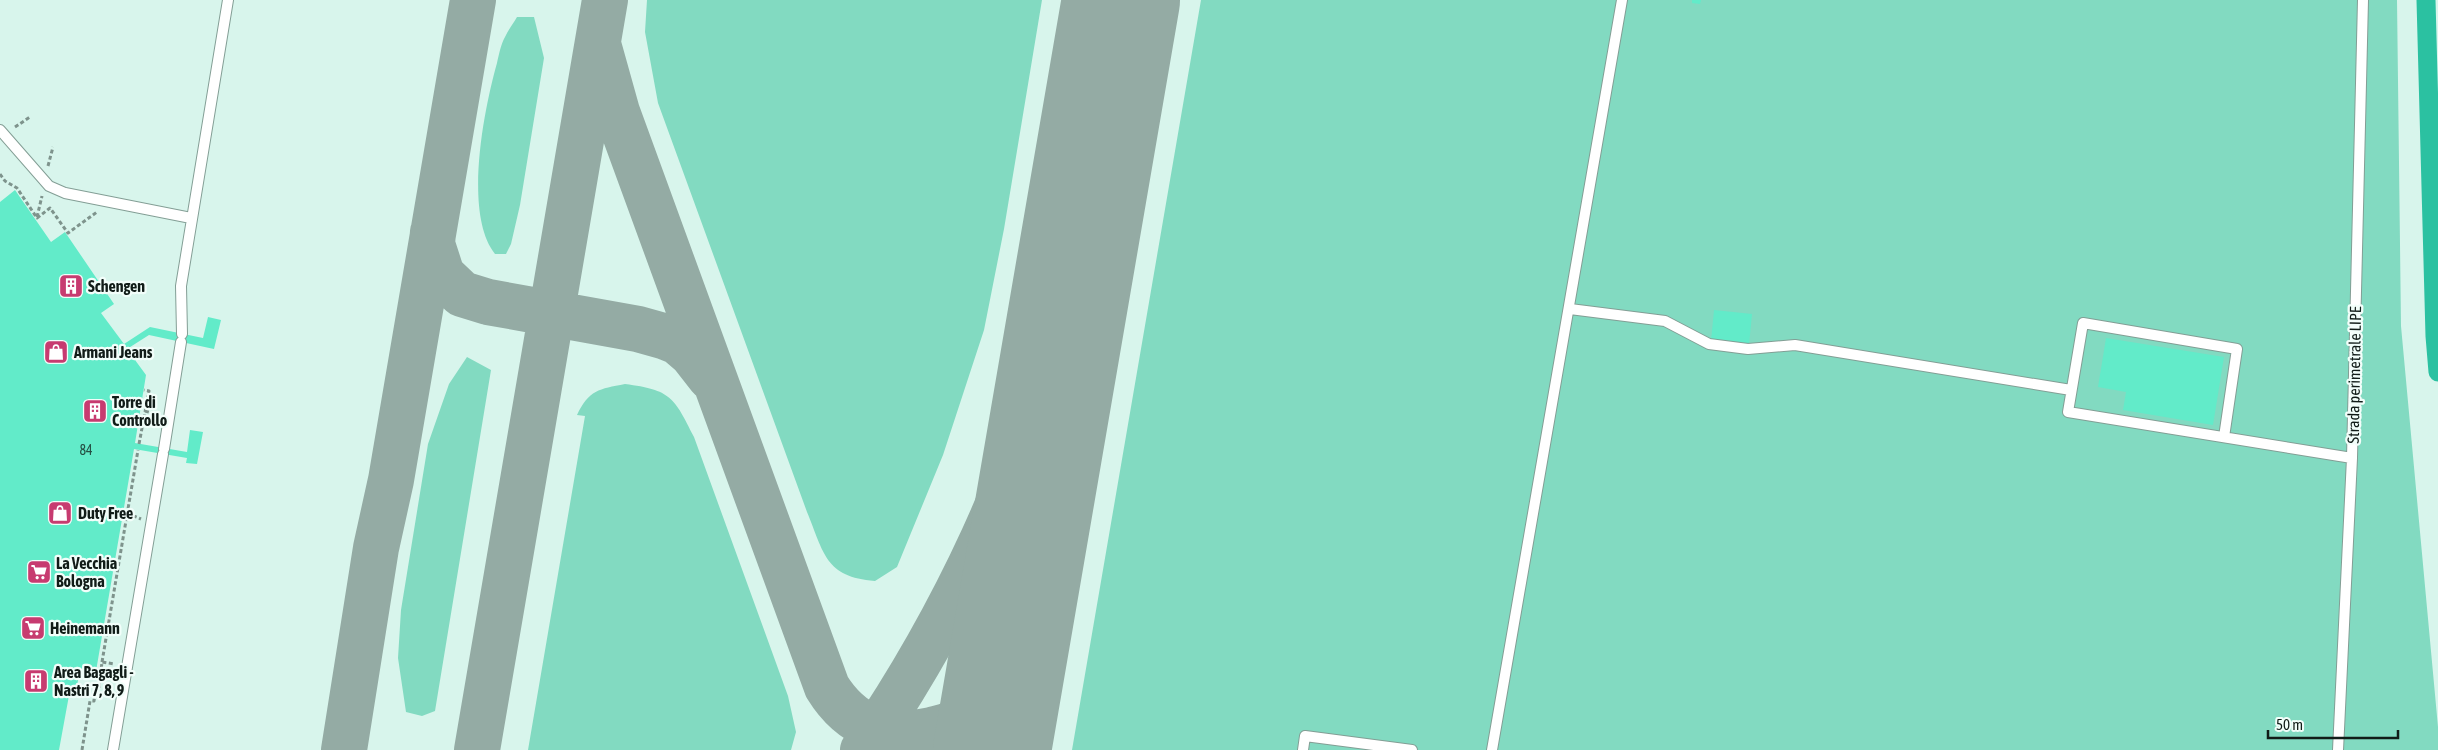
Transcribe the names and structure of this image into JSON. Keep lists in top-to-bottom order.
{
  "streets": {
    "lane": ["Strada perimetrale LIPE"]
  },
  "places": {
    "building": ["Schengen", "Torre di Controllo", "Area Bagagli - Nastri 7, 8, 9"],
    "shop": ["Armani Jeans", "Duty Free"],
    "supermarket": ["La Vecchia Bologna", "Heinemann"]
  },
  "house_numbers": ["84"],
  "scale_bar": "50 m"
}
